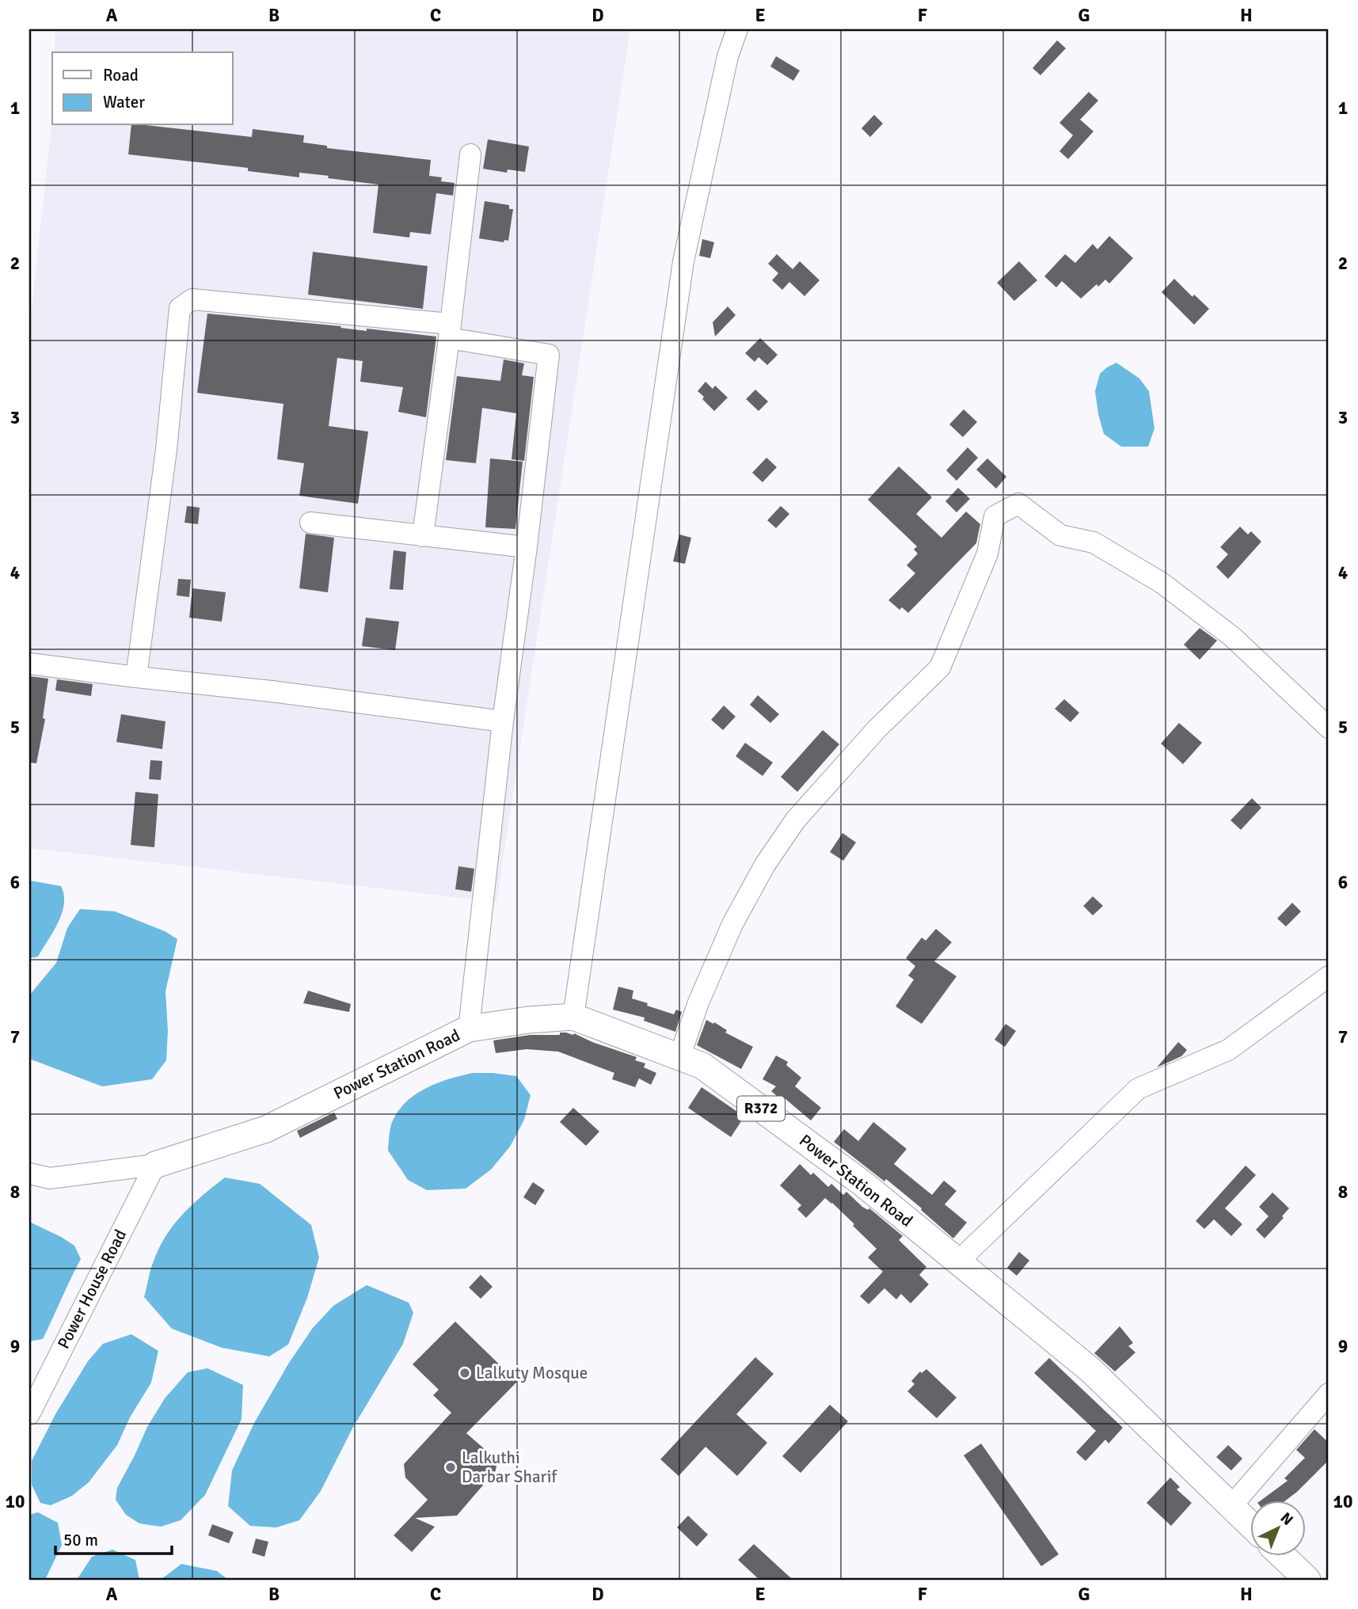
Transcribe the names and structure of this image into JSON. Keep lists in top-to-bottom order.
{
  "streets": {
    "main road": ["Power Station Road", "R372"],
    "street": ["Power House Road"]
  },
  "crossings": [
    ["Power Station Road", "Power House Road"]
  ],
  "places": ["Lalkuty Mosque", "Lalkuthi Darbar Sharif"],
  "legend": ["Road", "Water"],
  "scale_bar": "50 m",
  "north": "top right",
  "grid": {
    "columns": [
      "A",
      "B",
      "C",
      "D",
      "E",
      "F",
      "G",
      "H"
    ],
    "rows": [
      "1",
      "2",
      "3",
      "4",
      "5",
      "6",
      "7",
      "8",
      "9",
      "10"
    ]
  }
}
